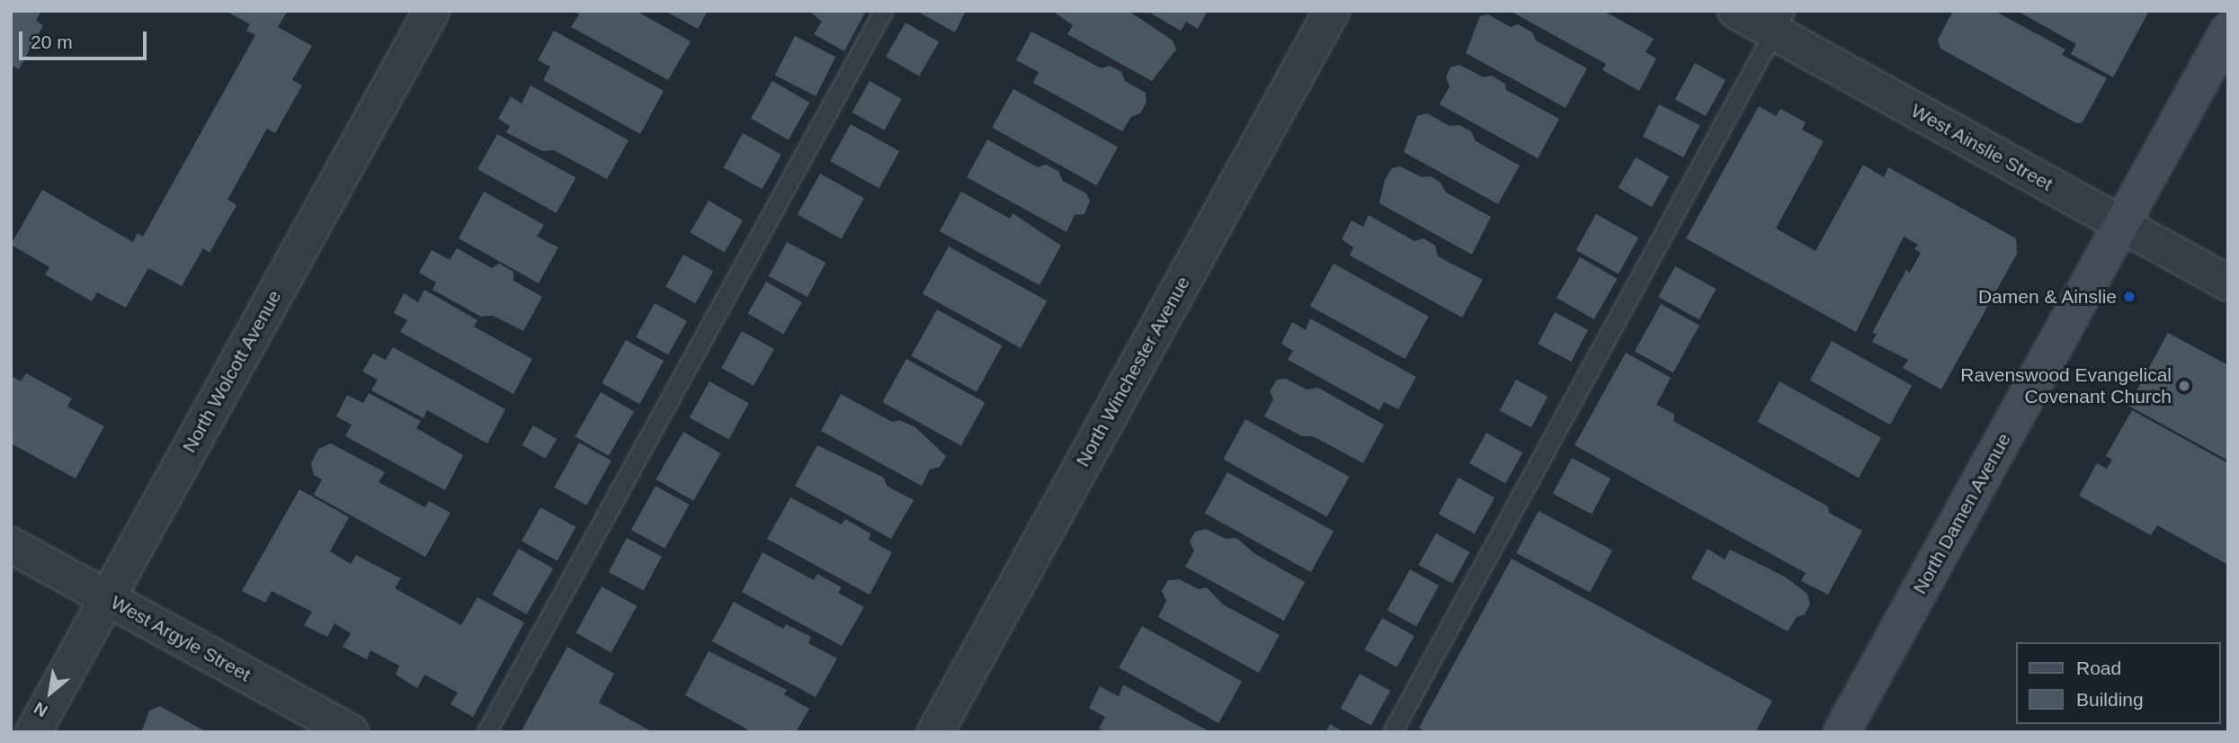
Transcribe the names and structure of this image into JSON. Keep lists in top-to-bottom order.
{
  "streets": {
    "main road": ["North Damen Avenue"],
    "street": [
      "West Ainslie Street",
      "North Wolcott Avenue",
      "North Winchester Avenue",
      "West Argyle Street"
    ]
  },
  "crossings": [
    ["West Ainslie Street", "North Damen Avenue"],
    ["North Wolcott Avenue", "West Argyle Street"]
  ],
  "places": ["Damen & Ainslie", "Ravenswood Evangelical Covenant Church"],
  "legend": ["Road", "Building"],
  "scale_bar": "20 m",
  "north": "bottom left"
}
